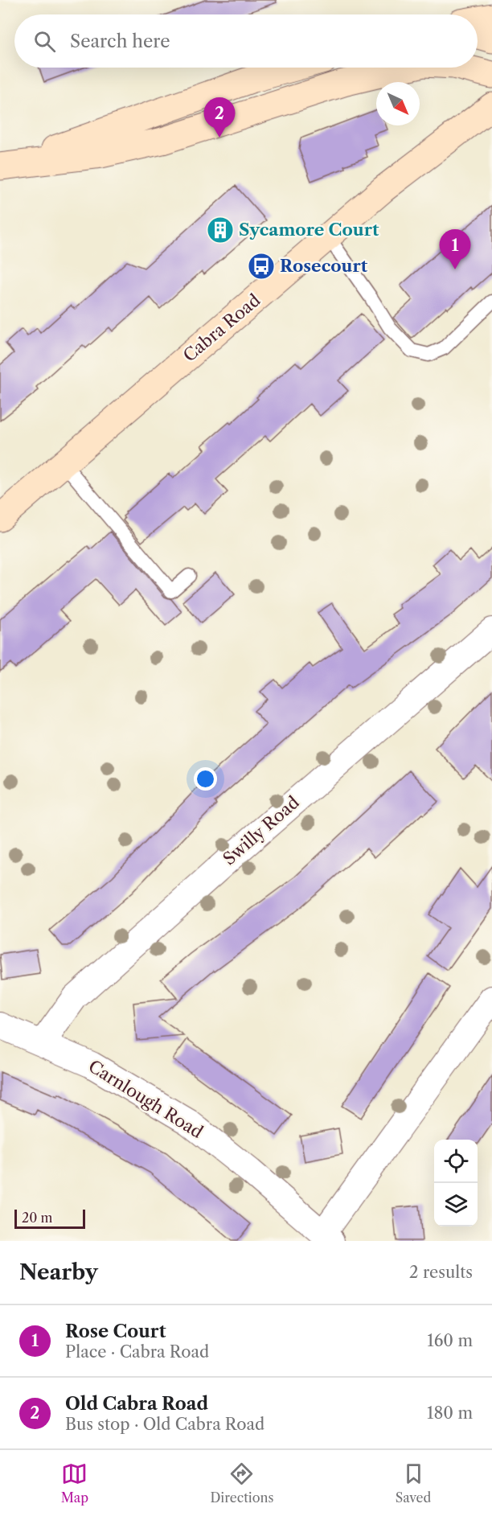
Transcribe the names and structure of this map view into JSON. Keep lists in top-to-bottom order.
{
  "streets": {
    "main road": ["Cabra Road"],
    "street": ["Swilly Road", "Carnlough Road"]
  },
  "crossings": [
    ["Swilly Road", "Carnlough Road"]
  ],
  "places": {
    "building": ["Sycamore Court"],
    "bus stop": ["Rosecourt"]
  },
  "scale_bar": "20 m",
  "north": "bottom right",
  "page": {
    "search": "Search here",
    "pins": ["2", "1"],
    "scale": "20 m",
    "heading": ["Nearby", "2 results"],
    "list": [
      {
        "mark": "1",
        "name": "Rose Court",
        "note": "Place · Cabra Road",
        "value": "160 m"
      },
      {
        "mark": "2",
        "name": "Old Cabra Road",
        "note": "Bus stop · Old Cabra Road",
        "value": "180 m"
      }
    ],
    "nav": ["Map", "Directions", "Saved"]
  }
}
